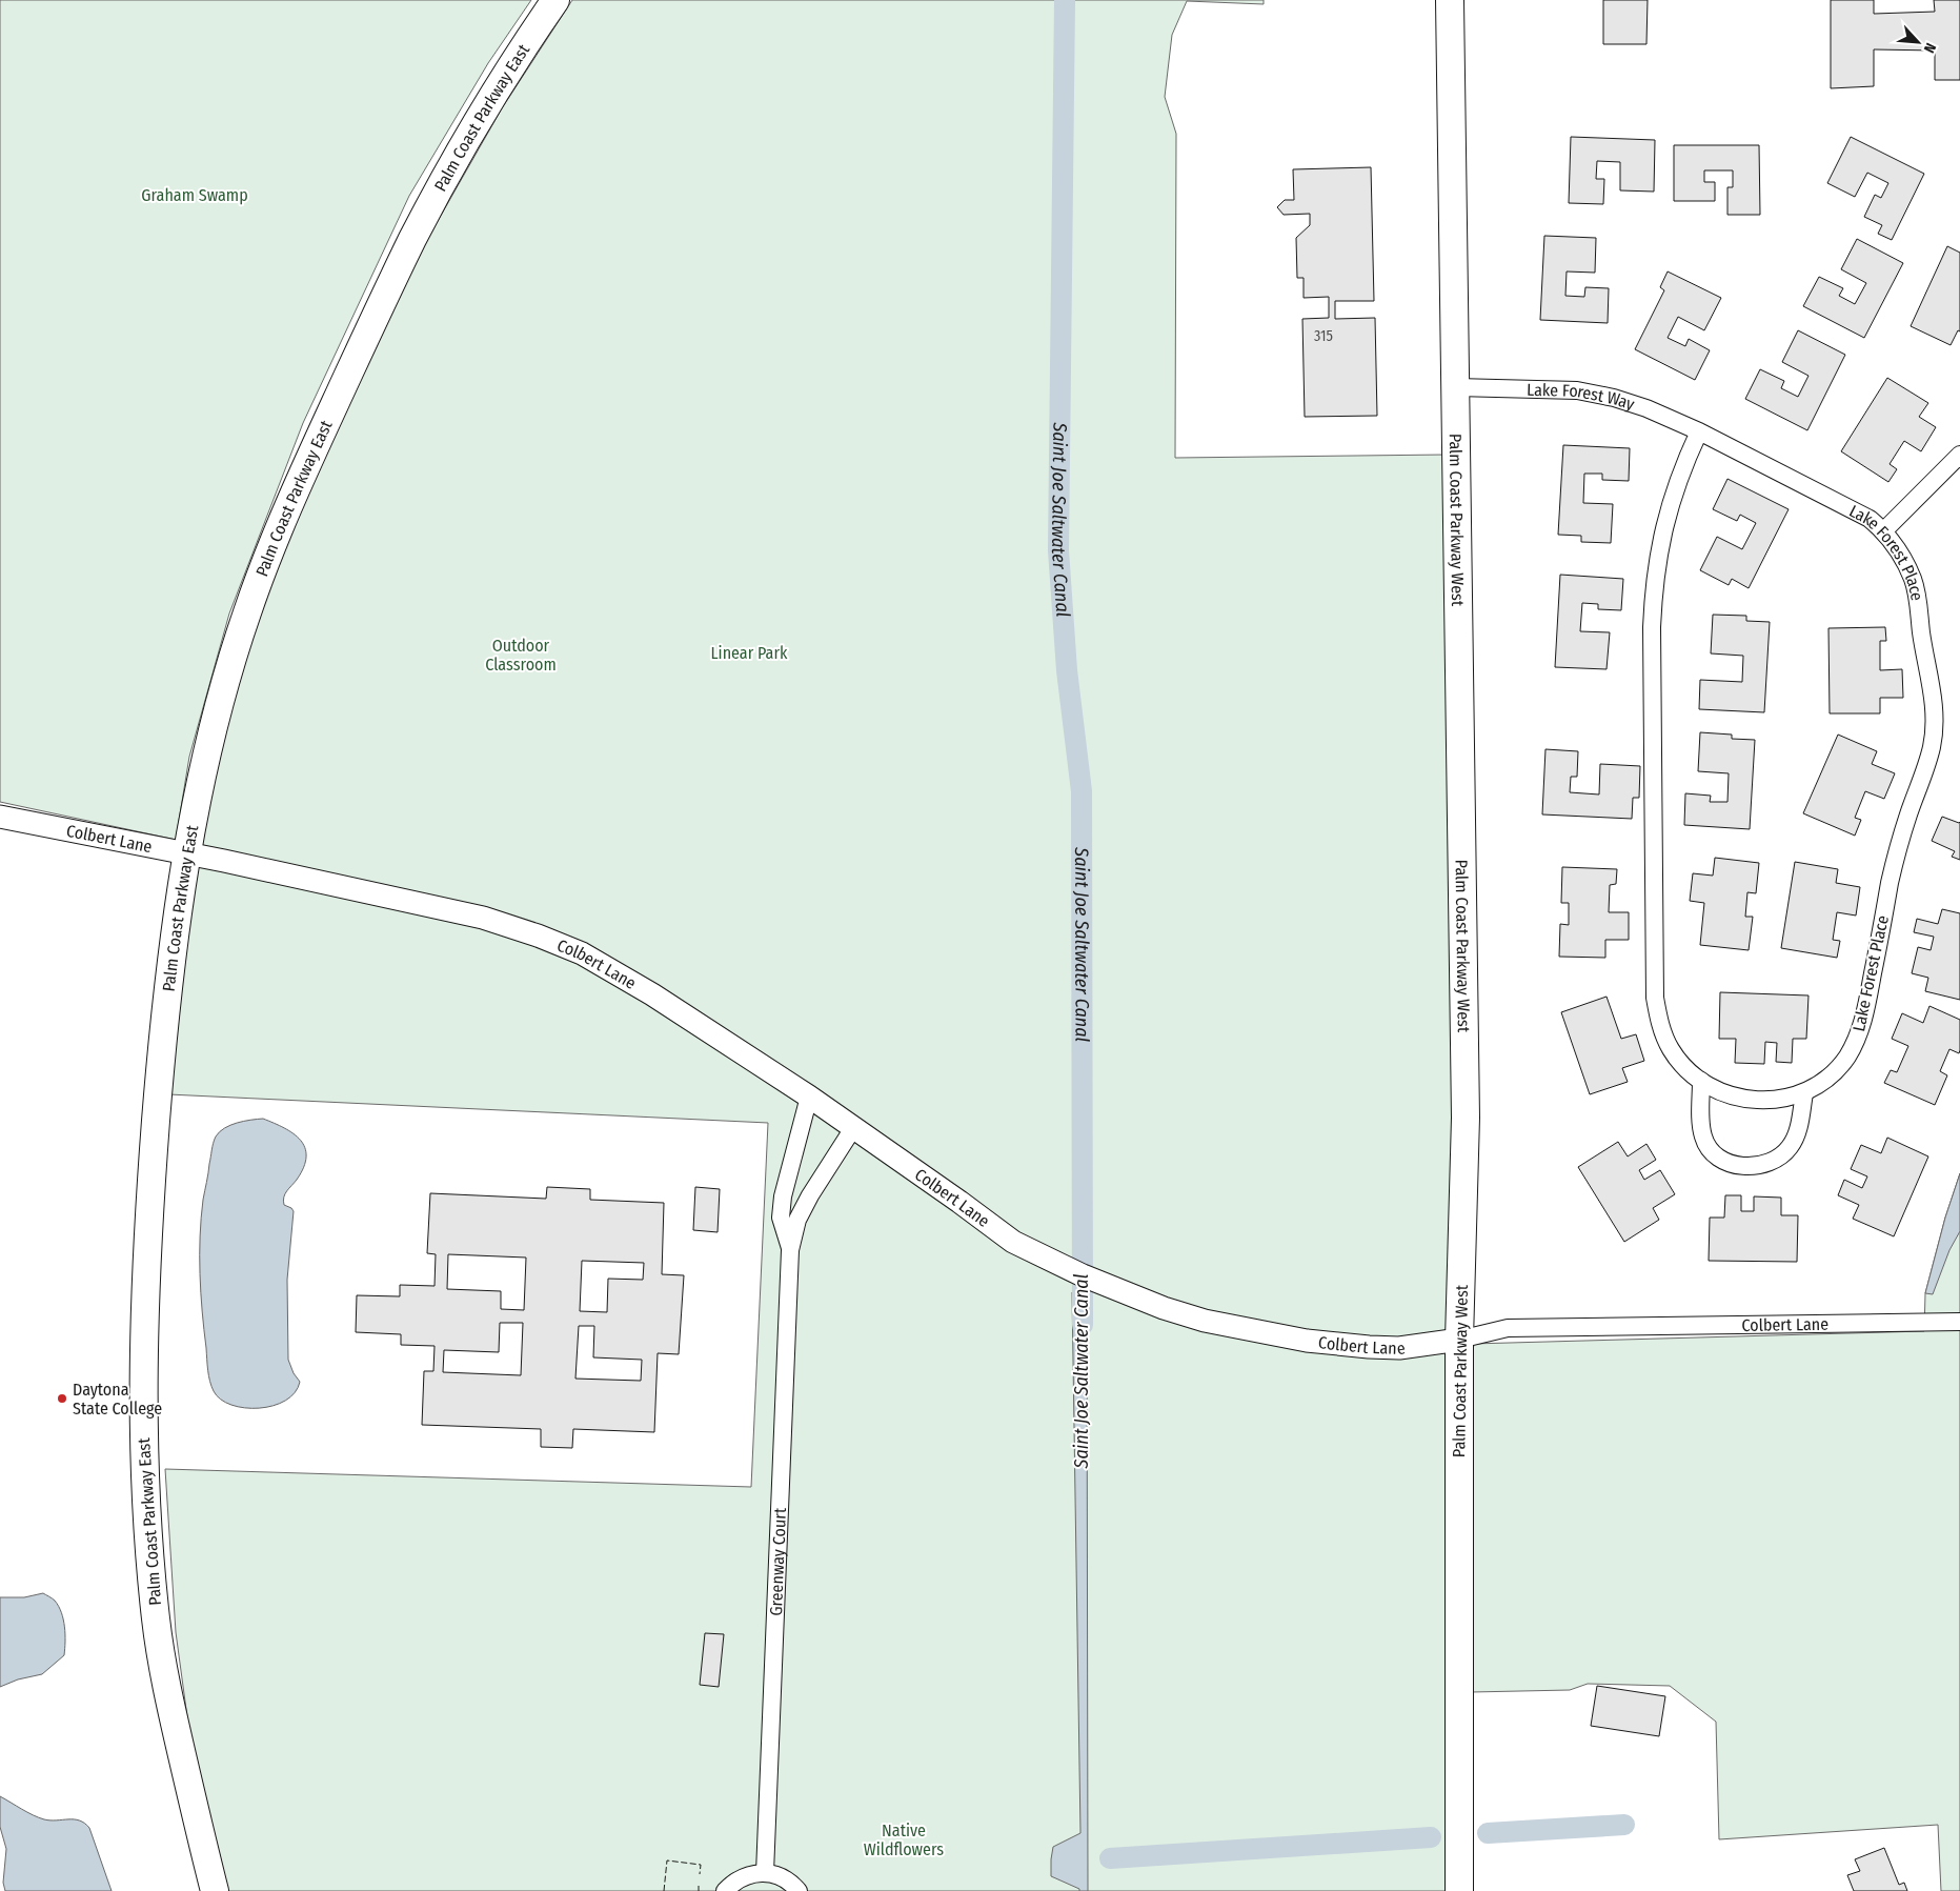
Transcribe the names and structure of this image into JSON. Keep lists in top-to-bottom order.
{
  "streets": {
    "main road": ["Palm Coast Parkway East", "Palm Coast Parkway West"],
    "street": [
      "Lake Forest Way",
      "Lake Forest Place",
      "Colbert Lane",
      "Greenway Court"
    ]
  },
  "crossings": [
    ["Palm Coast Parkway East", "Colbert Lane"],
    ["Lake Forest Way", "Palm Coast Parkway West"],
    ["Lake Forest Way", "Lake Forest Place"],
    ["Palm Coast Parkway West", "Colbert Lane"]
  ],
  "water": ["Saint Joe Saltwater Canal"],
  "parks": [
    "Graham Swamp",
    "Outdoor Classroom",
    "Linear Park",
    "Native Wildflowers"
  ],
  "places": ["Daytona State College"],
  "house_numbers": ["315"],
  "north": "bottom right"
}
